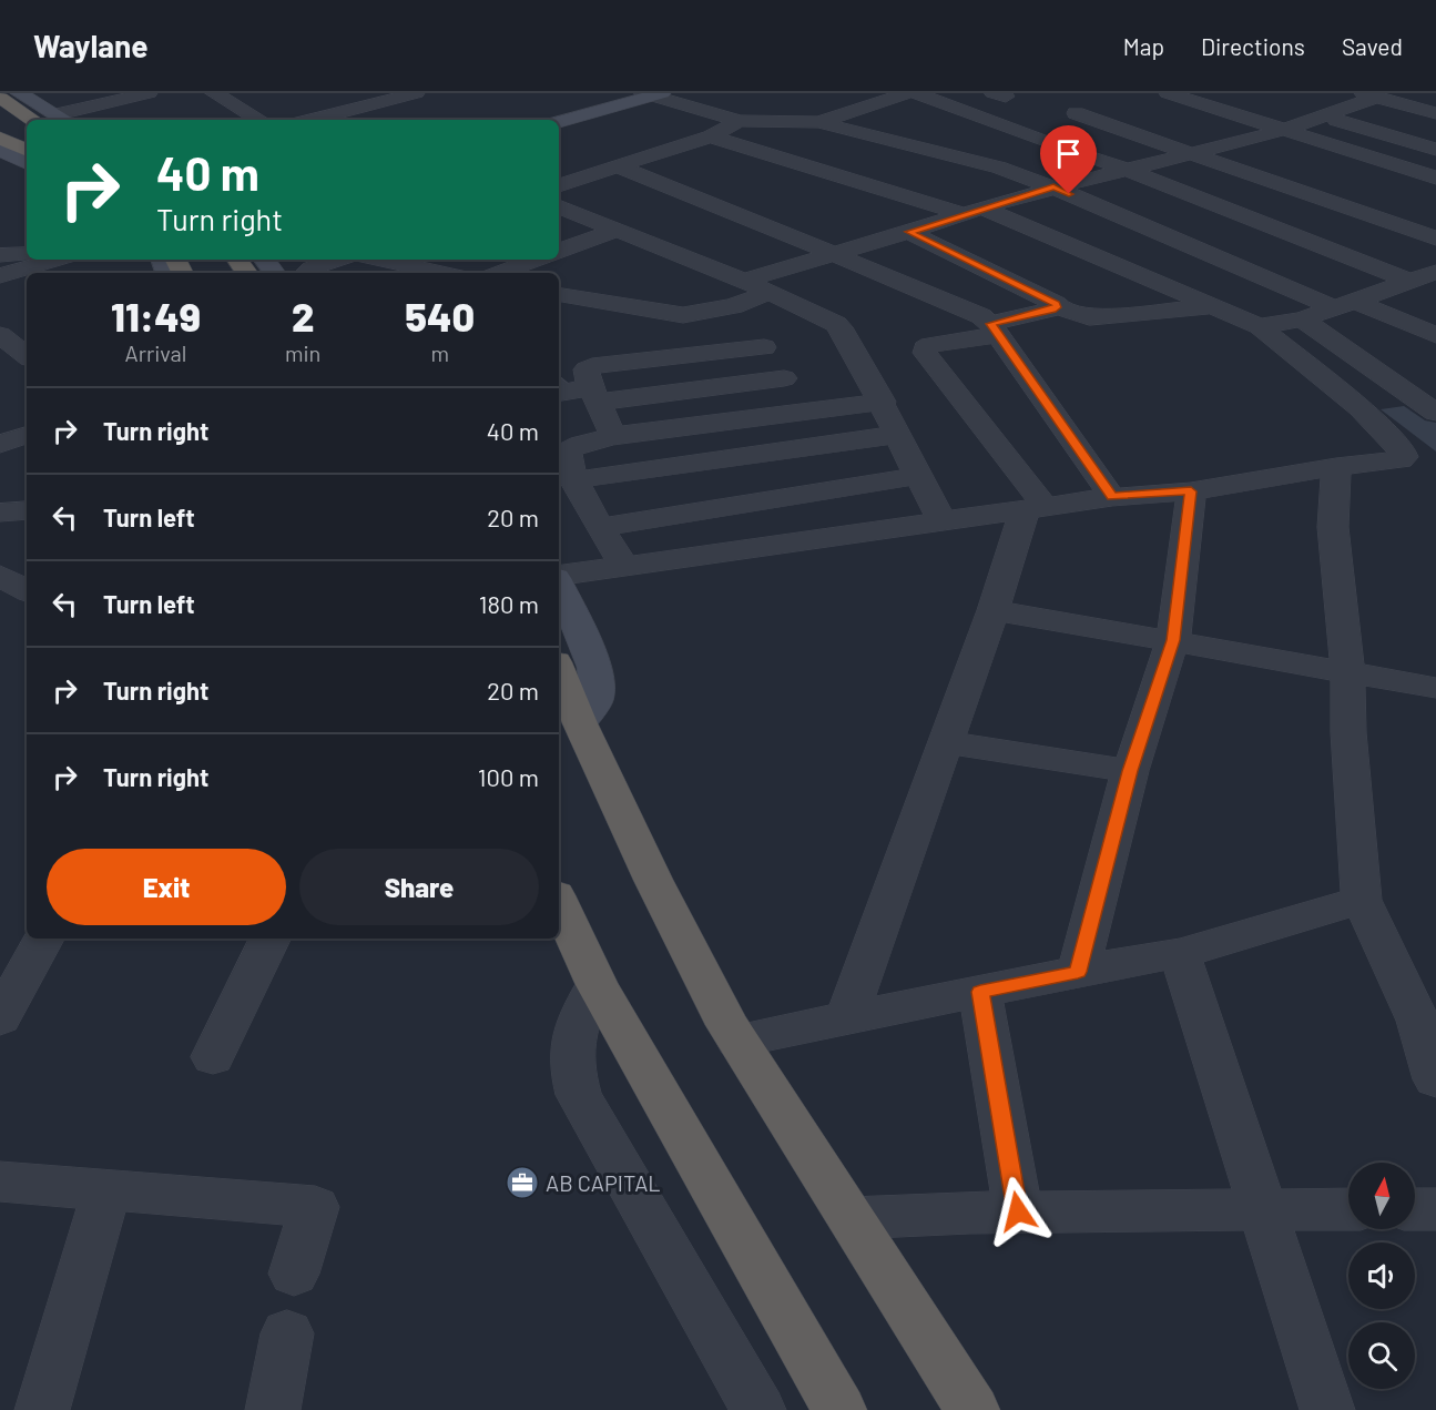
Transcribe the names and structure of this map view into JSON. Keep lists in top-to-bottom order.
{
  "places": {
    "office": ["AB CAPITAL"]
  },
  "north": "top",
  "page": {
    "header": "Waylane",
    "nav": ["Map", "Directions", "Saved"],
    "turn": ["40 m", "Turn right"],
    "eta": [
      "11:49",
      "Arrival",
      "2",
      "min",
      "540",
      "m"
    ],
    "list": [
      {
        "name": "Turn right",
        "value": "40 m"
      },
      {
        "name": "Turn left",
        "value": "20 m"
      },
      {
        "name": "Turn left",
        "value": "180 m"
      },
      {
        "name": "Turn right",
        "value": "20 m"
      },
      {
        "name": "Turn right",
        "value": "100 m"
      }
    ],
    "buttons": ["Exit", "Share"]
  }
}
